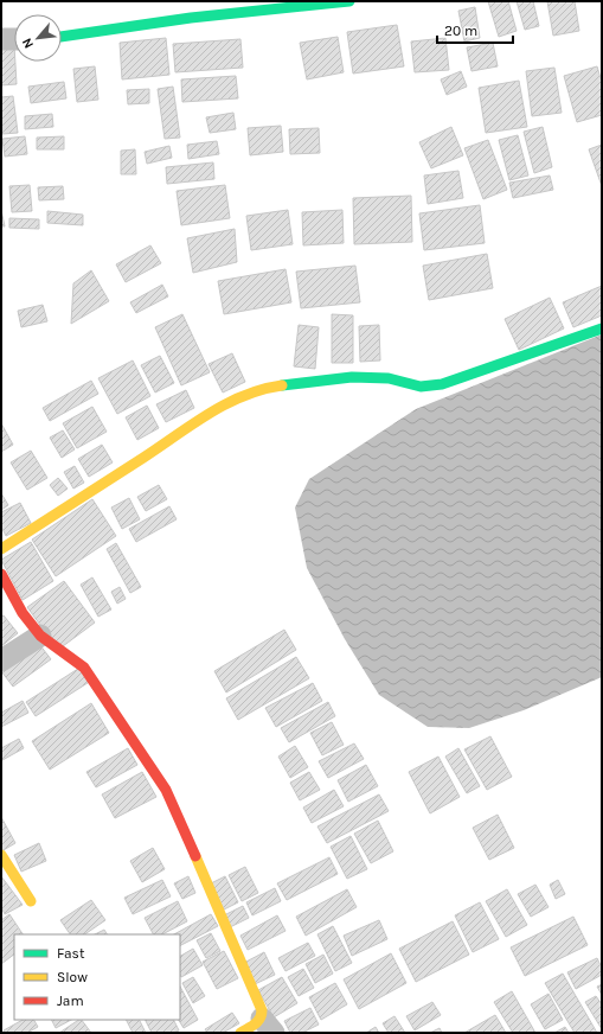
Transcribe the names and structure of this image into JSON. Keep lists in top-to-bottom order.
{
  "legend": ["Fast", "Slow", "Jam"],
  "scale_bar": "20 m",
  "north": "bottom left"
}
